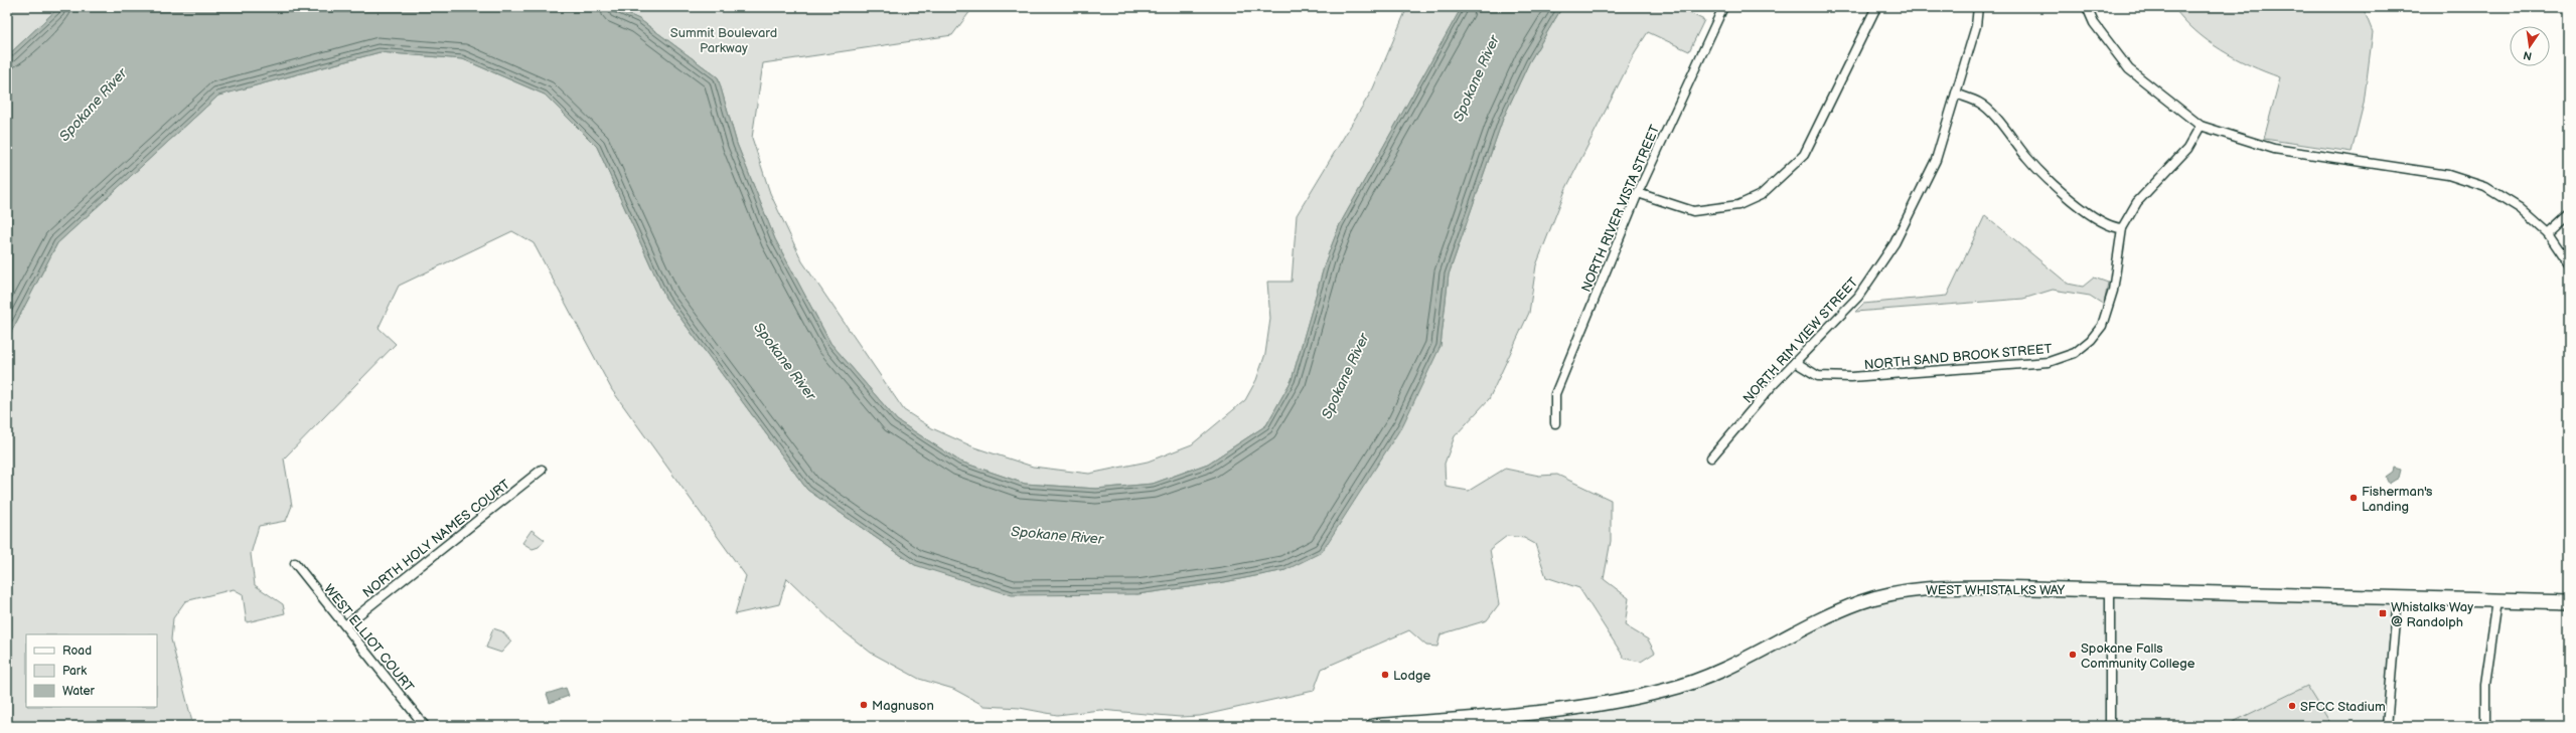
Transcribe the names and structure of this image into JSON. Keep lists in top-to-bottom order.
{
  "streets": {
    "main road": ["WEST WHISTALKS WAY"],
    "street": [
      "NORTH RIVER VISTA STREET",
      "NORTH RIM VIEW STREET",
      "NORTH SAND BROOK STREET",
      "NORTH HOLY NAMES COURT",
      "WEST ELLIOT COURT"
    ]
  },
  "crossings": [
    ["NORTH RIM VIEW STREET", "NORTH SAND BROOK STREET"],
    ["NORTH HOLY NAMES COURT", "WEST ELLIOT COURT"]
  ],
  "water": ["Spokane River"],
  "parks": ["Summit Boulevard Parkway"],
  "places": {
    "other": [
      "Fisherman's Landing",
      "Spokane Falls Community College",
      "Lodge",
      "Magnuson",
      "SFCC Stadium"
    ],
    "transit": ["Whistalks Way @ Randolph"]
  },
  "legend": ["Road", "Park", "Water"],
  "north": "bottom"
}
